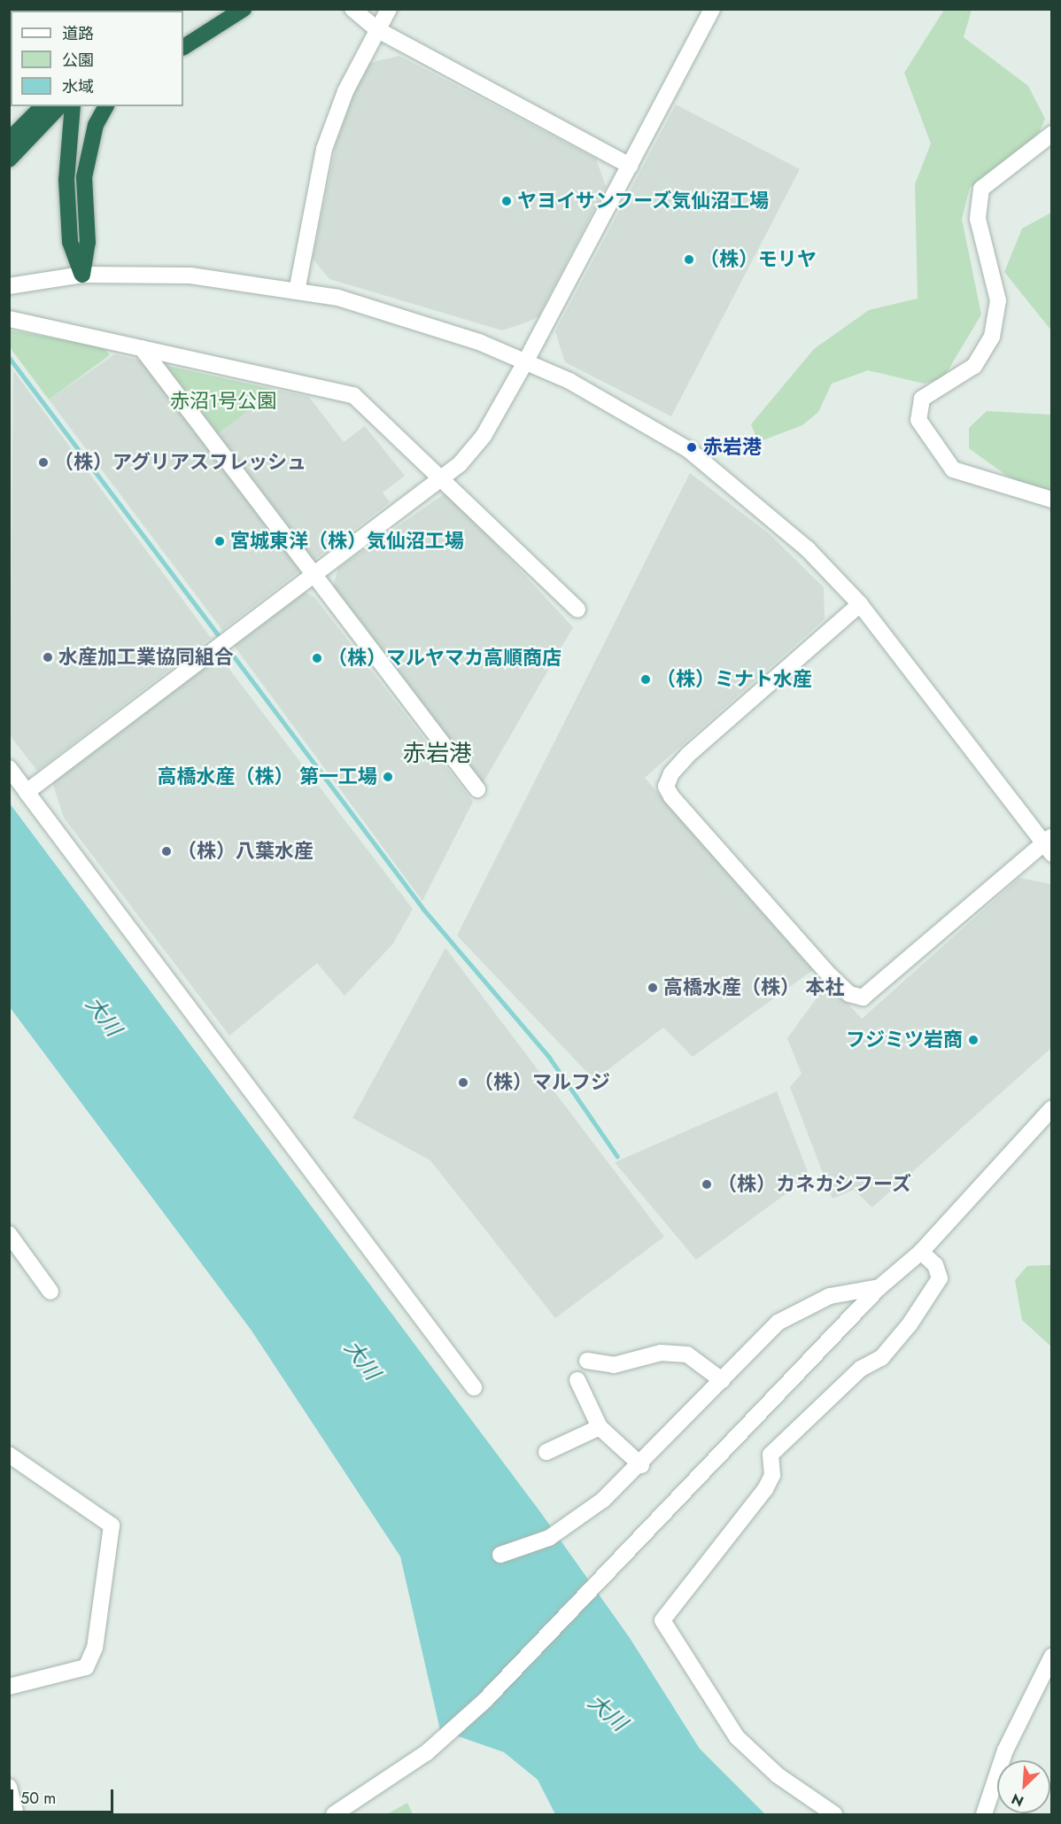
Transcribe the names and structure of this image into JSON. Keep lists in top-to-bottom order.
{
  "districts": ["赤岩港"],
  "water": ["大川"],
  "parks": ["赤沼1号公園"],
  "places": [
    "ヤヨイサンフーズ気仙沼工場",
    "（株）モリヤ",
    "赤岩港",
    "（株）アグリアスフレッシュ",
    "宮城東洋（株）気仙沼工場",
    "水産加工業協同組合",
    "（株）マルヤマカ高順商店",
    "（株）ミナト水産",
    "高橋水産（株） 第一工場",
    "（株）八葉水産",
    "高橋水産（株） 本社",
    "フジミツ岩商",
    "（株）マルフジ",
    "（株）カネカシフーズ"
  ],
  "legend": ["道路", "公園", "水域"],
  "scale_bar": "50 m",
  "north": "bottom left"
}
